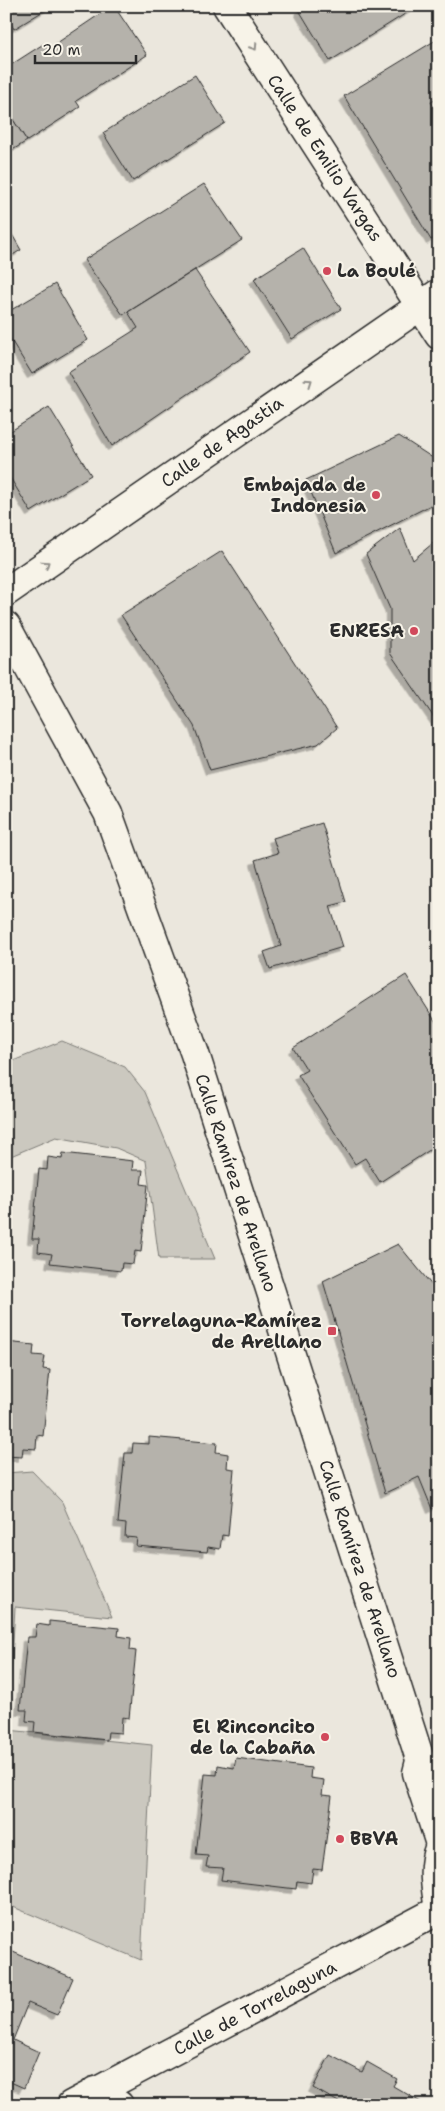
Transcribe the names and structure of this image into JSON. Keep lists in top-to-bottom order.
{
  "streets": {
    "street": [
      "Calle de Emilio Vargas",
      "Calle de Agastia",
      "Calle Ramírez de Arellano",
      "Calle de Torrelaguna"
    ]
  },
  "crossings": [
    ["Calle de Emilio Vargas", "Calle de Agastia"]
  ],
  "one_way": ["Calle de Emilio Vargas", "Calle de Agastia"],
  "places": {
    "other": [
      "La Boulé",
      "Embajada de Indonesia",
      "ENRESA",
      "El Rinconcito de la Cabaña",
      "BBVA"
    ],
    "transit": ["Torrelaguna-Ramírez de Arellano"]
  },
  "scale_bar": "20 m"
}
